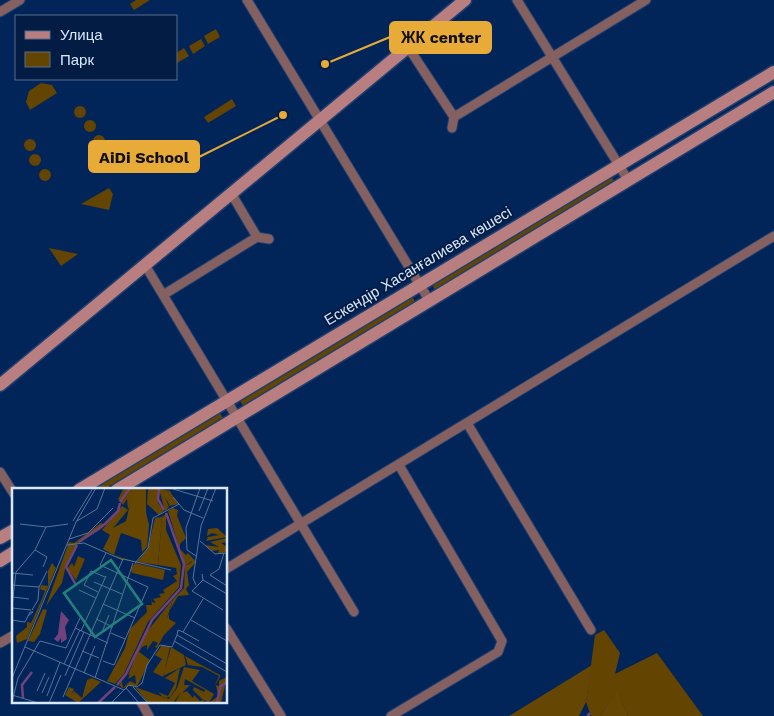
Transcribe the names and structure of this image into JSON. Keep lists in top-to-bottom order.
{
  "streets": {
    "street": ["Ескендір Хасанғалиева көшесі"]
  },
  "places": ["ЖК center", "AiDi School"],
  "legend": ["Улица", "Парк"]
}
